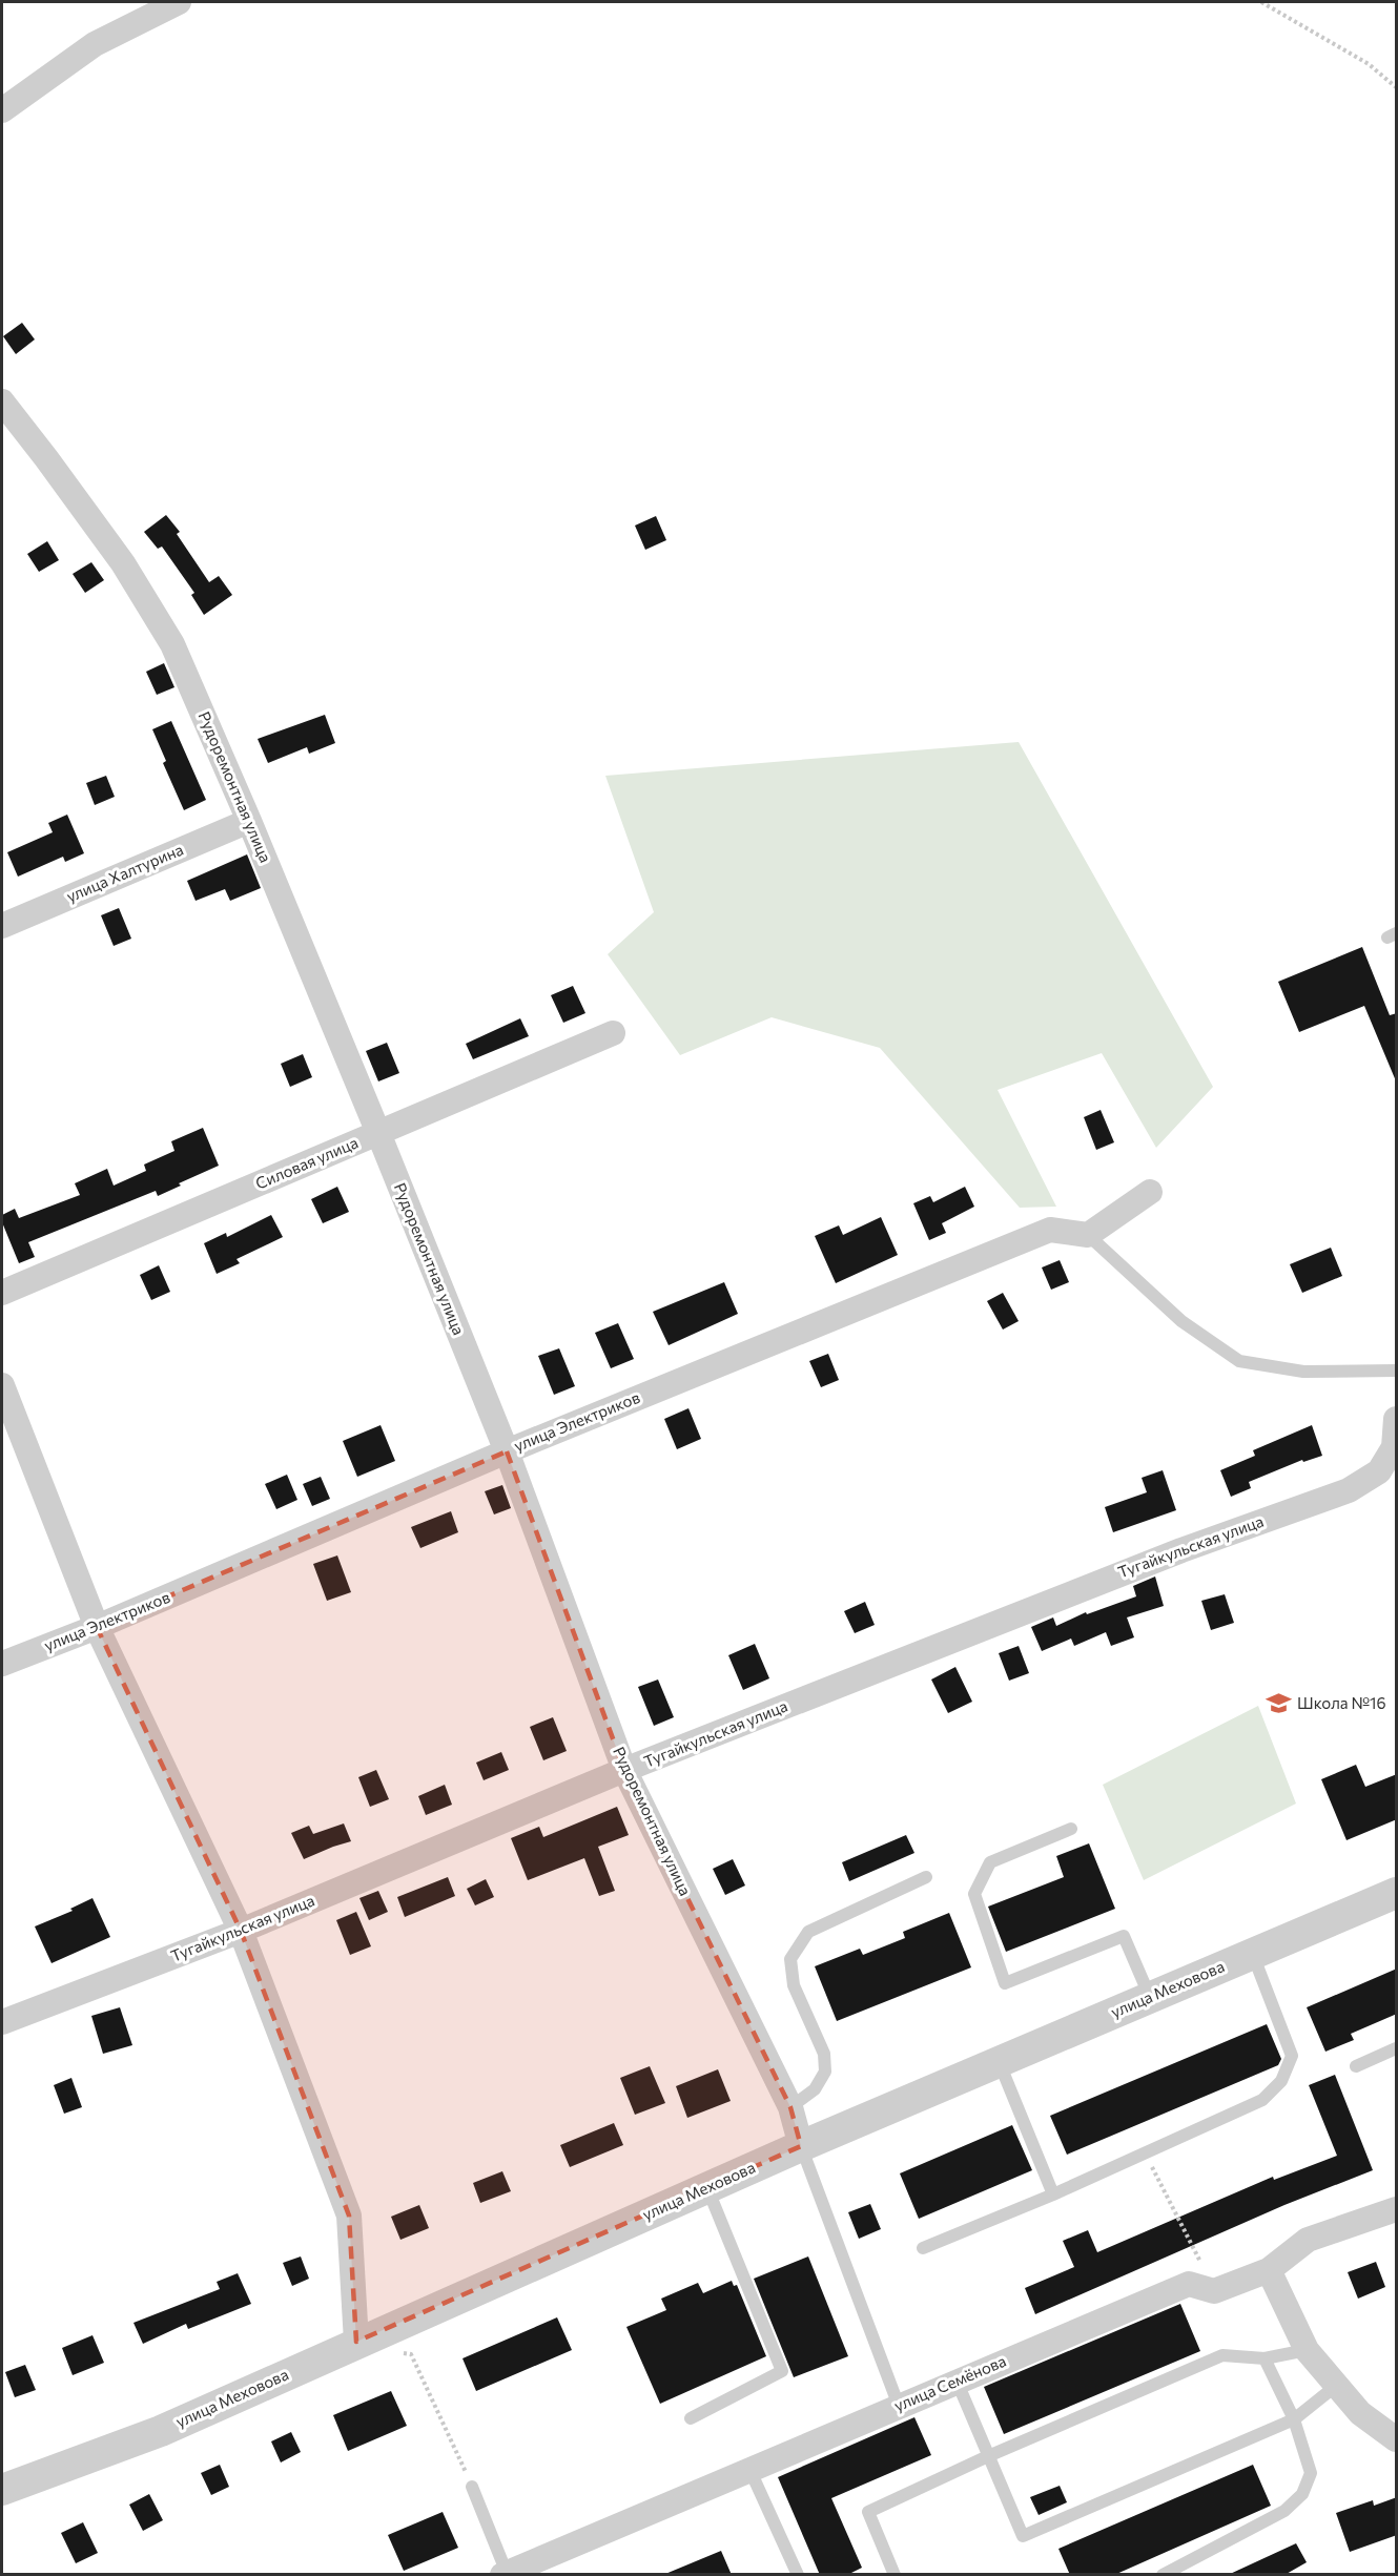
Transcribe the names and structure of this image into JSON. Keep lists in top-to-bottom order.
{
  "streets": {
    "street": [
      "Рудоремонтная улица",
      "улица Халтурина",
      "Силовая улица",
      "улица Электриков",
      "Тугайкульская улица",
      "улица Меховова",
      "улица Семёнова"
    ]
  },
  "crossings": [
    ["Рудоремонтная улица", "улица Халтурина"],
    ["Рудоремонтная улица", "Силовая улица"],
    ["Рудоремонтная улица", "улица Электриков"],
    ["Рудоремонтная улица", "Тугайкульская улица"],
    ["Рудоремонтная улица", "улица Меховова"]
  ],
  "places": {
    "school or university": ["Школа №16"]
  }
}
